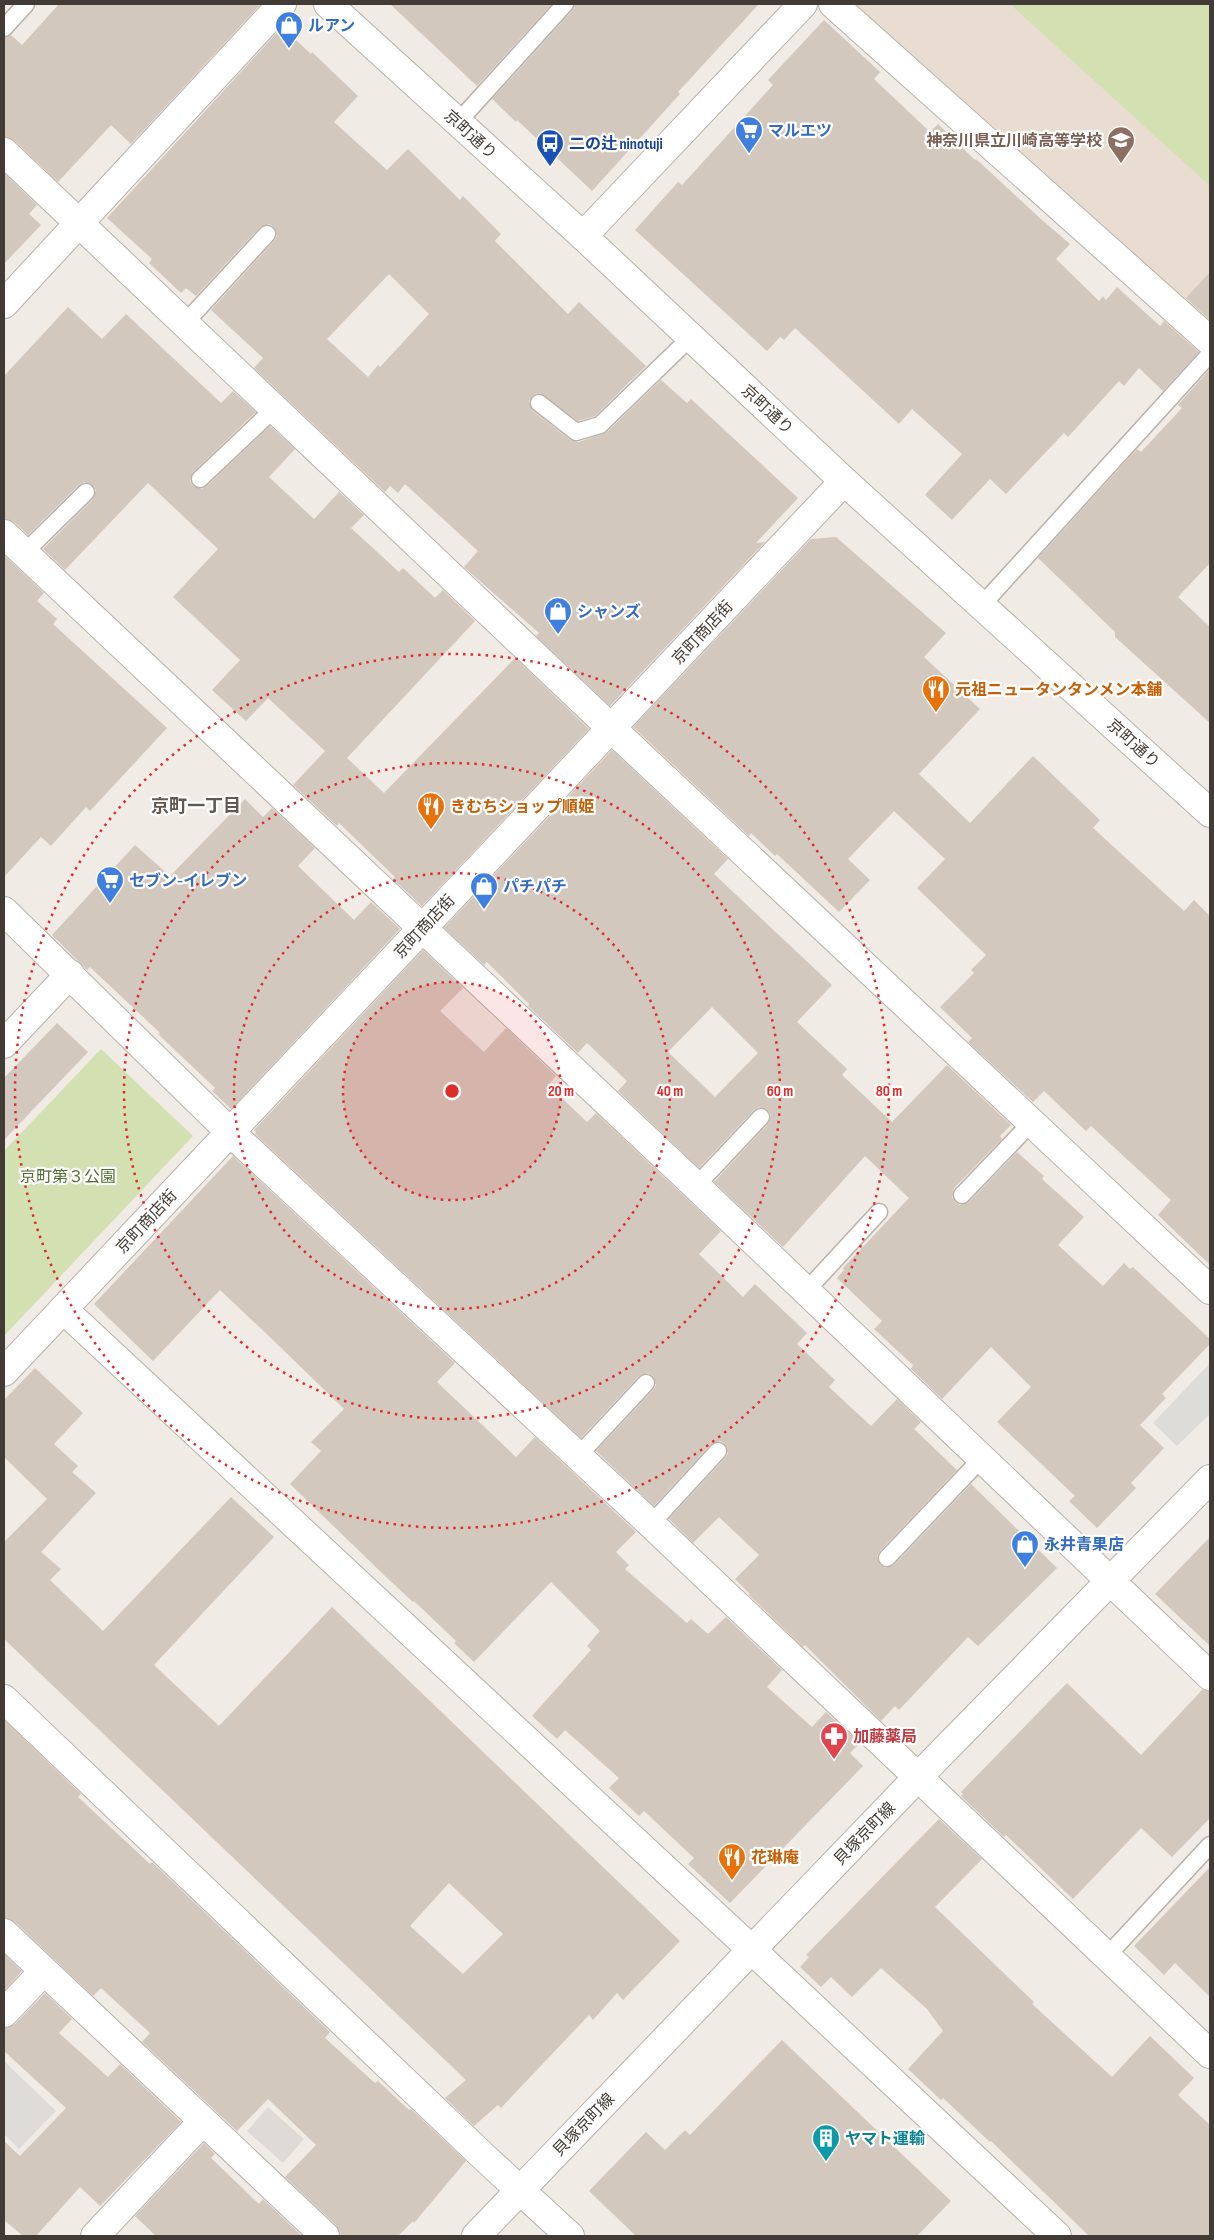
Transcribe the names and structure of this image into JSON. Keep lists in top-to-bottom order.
{
  "streets": {
    "street": ["京町通り", "京町商店街", "貝塚京町線"]
  },
  "crossings": [
    ["京町通り", "京町商店街"]
  ],
  "districts": ["京町一丁目"],
  "parks": ["京町第３公園"],
  "places": {
    "shop": [
      "ルアン",
      "シャンズ",
      "パチパチ",
      "永井青果店"
    ],
    "supermarket": ["マルエツ", "セブン-イレブン"],
    "school or university": ["神奈川県立川崎高等学校"],
    "bus stop": ["二の辻 ninotuji"],
    "restaurant": ["元祖ニュータンタンメン本舗", "きむちショップ順姫", "花琳庵"],
    "pharmacy": ["加藤薬局"],
    "building": ["ヤマト運輸"]
  },
  "rings": [
    "20 m",
    "40 m",
    "60 m",
    "80 m"
  ]
}
